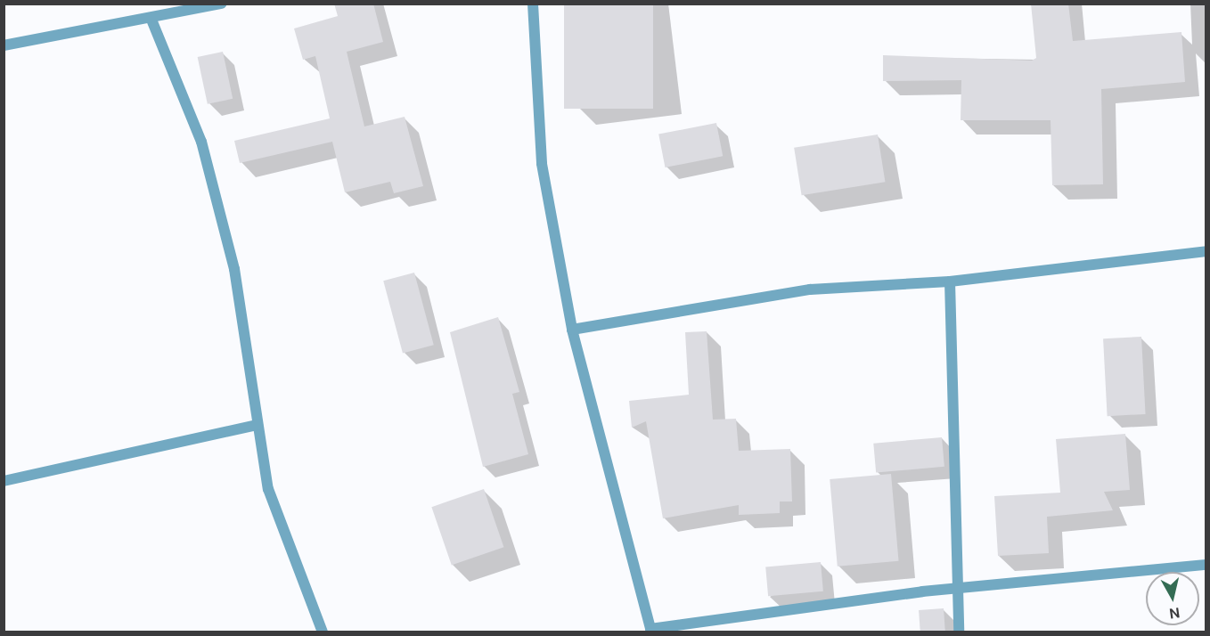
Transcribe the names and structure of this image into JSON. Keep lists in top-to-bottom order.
{
  "north": "bottom"
}
